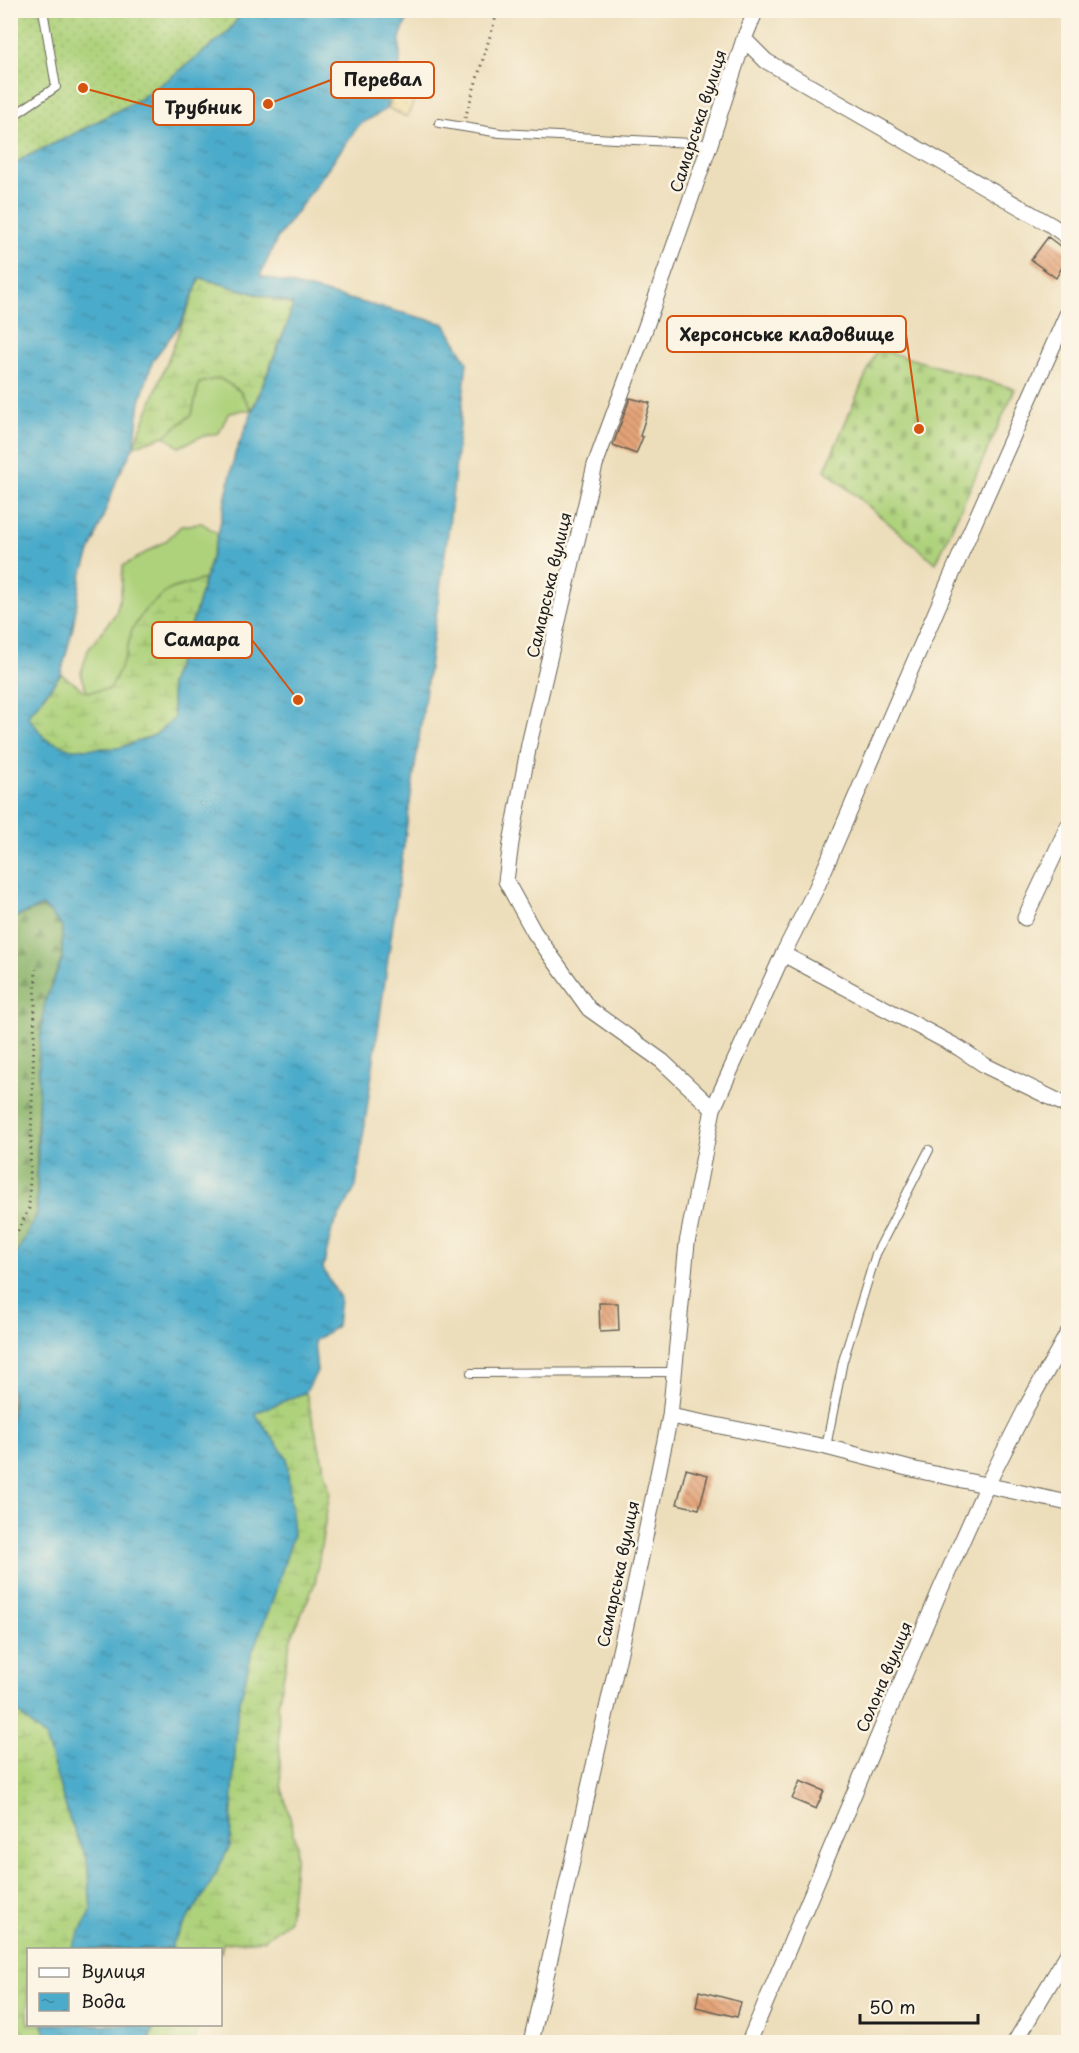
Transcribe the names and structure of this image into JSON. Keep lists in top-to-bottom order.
{
  "streets": {
    "street": ["Самарська вулиця", "Солона вулиця"]
  },
  "places": [
    "Трубник",
    "Перевал",
    "Херсонське кладовище",
    "Самара"
  ],
  "legend": ["Вулиця", "Вода"],
  "scale_bar": "50 m"
}
